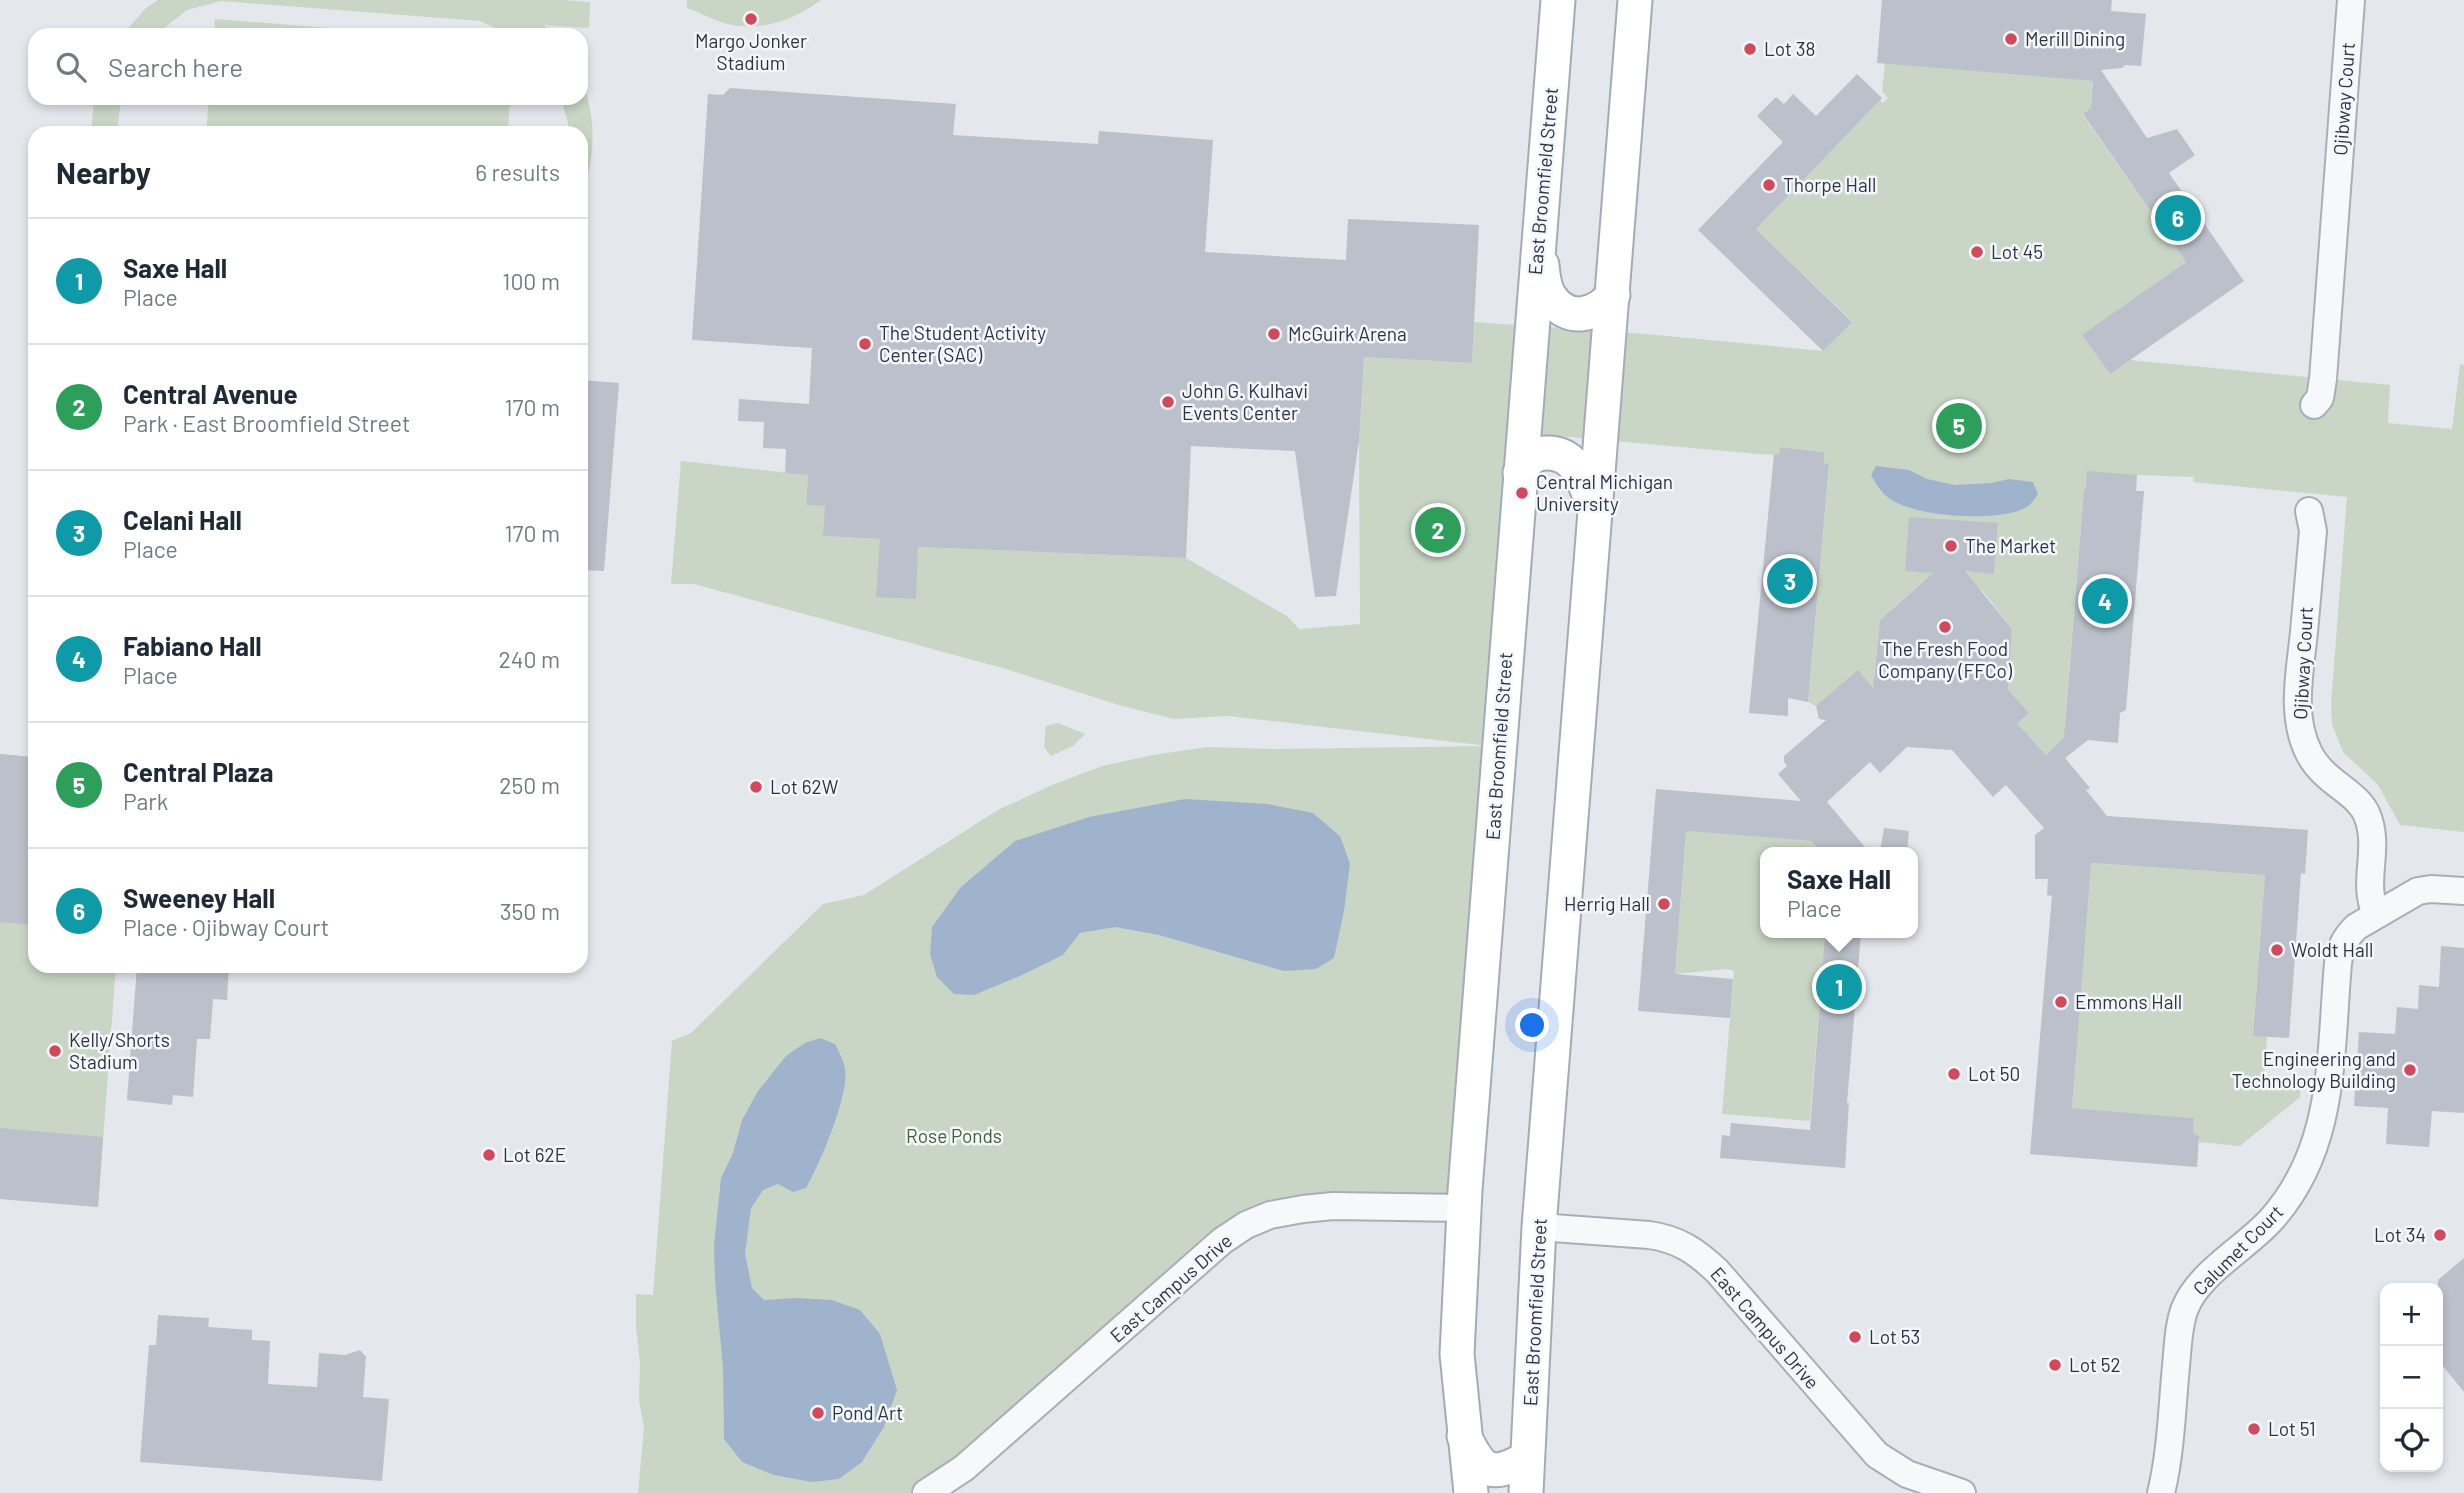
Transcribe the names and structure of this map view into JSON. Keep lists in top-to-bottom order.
{
  "streets": {
    "main road": ["East Broomfield Street"],
    "street": ["Ojibway Court", "Calumet Court", "East Campus Drive"]
  },
  "crossings": [
    ["Ojibway Court", "Calumet Court"],
    ["East Broomfield Street", "East Campus Drive"]
  ],
  "parks": ["Rose Ponds"],
  "places": [
    "Margo Jonker Stadium",
    "Merill Dining",
    "Lot 38",
    "Thorpe Hall",
    "Lot 45",
    "McGuirk Arena",
    "The Student Activity Center (SAC)",
    "John G. Kulhavi Events Center",
    "Central Michigan University",
    "The Market",
    "The Fresh Food Company (FFCo)",
    "Lot 62W",
    "Herrig Hall",
    "Woldt Hall",
    "Emmons Hall",
    "Kelly/Shorts Stadium",
    "Engineering and Technology Building",
    "Lot 50",
    "Lot 62E",
    "Lot 34",
    "Lot 53",
    "Lot 52",
    "Pond Art",
    "Lot 51"
  ],
  "page": {
    "search": "Search here",
    "heading": ["Nearby", "6 results"],
    "pins": [
      "6",
      "5",
      "2",
      "3",
      "4",
      "1"
    ],
    "list": [
      {
        "mark": "1",
        "name": "Saxe Hall",
        "note": "Place",
        "value": "100 m"
      },
      {
        "mark": "2",
        "name": "Central Avenue",
        "note": "Park · East Broomfield Street",
        "value": "170 m"
      },
      {
        "mark": "3",
        "name": "Celani Hall",
        "note": "Place",
        "value": "170 m"
      },
      {
        "mark": "4",
        "name": "Fabiano Hall",
        "note": "Place",
        "value": "240 m"
      },
      {
        "mark": "5",
        "name": "Central Plaza",
        "note": "Park",
        "value": "250 m"
      },
      {
        "mark": "6",
        "name": "Sweeney Hall",
        "note": "Place · Ojibway Court",
        "value": "350 m"
      }
    ],
    "popup": ["Saxe Hall", "Place"],
    "map_buttons": ["+", "−"]
  }
}
